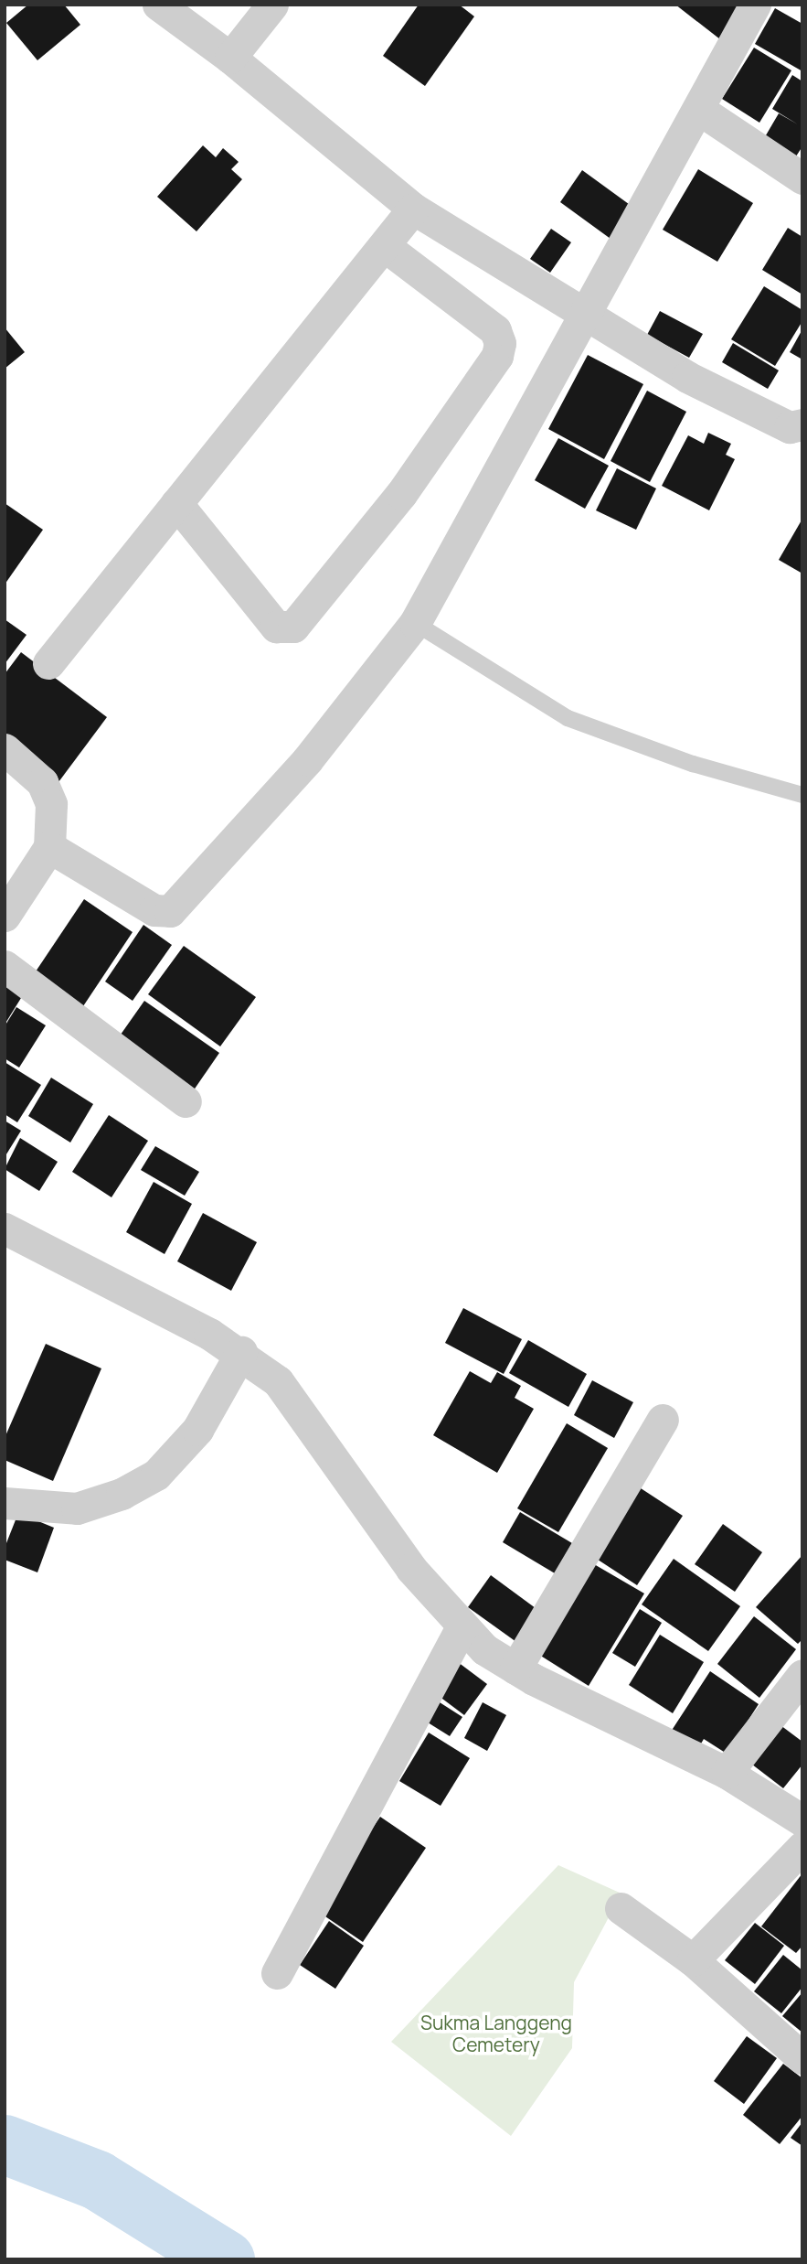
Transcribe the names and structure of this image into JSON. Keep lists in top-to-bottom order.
{
  "parks": ["Sukma Langgeng Cemetery"]
}
